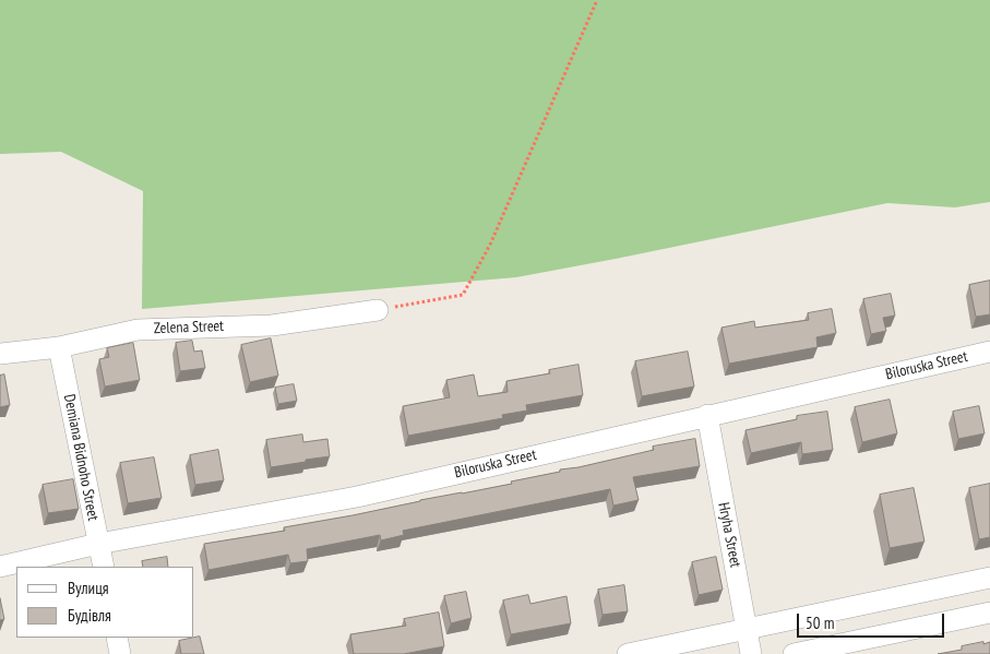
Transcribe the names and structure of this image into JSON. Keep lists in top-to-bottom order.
{
  "streets": {
    "street": [
      "Zelena Street",
      "Biloruska Street",
      "Demiana Bidnoho Street",
      "Hryha Street"
    ]
  },
  "crossings": [
    ["Zelena Street", "Demiana Bidnoho Street"],
    ["Biloruska Street", "Demiana Bidnoho Street"],
    ["Biloruska Street", "Hryha Street"]
  ],
  "legend": ["Вулиця", "Будівля"],
  "scale_bar": "50 m"
}
